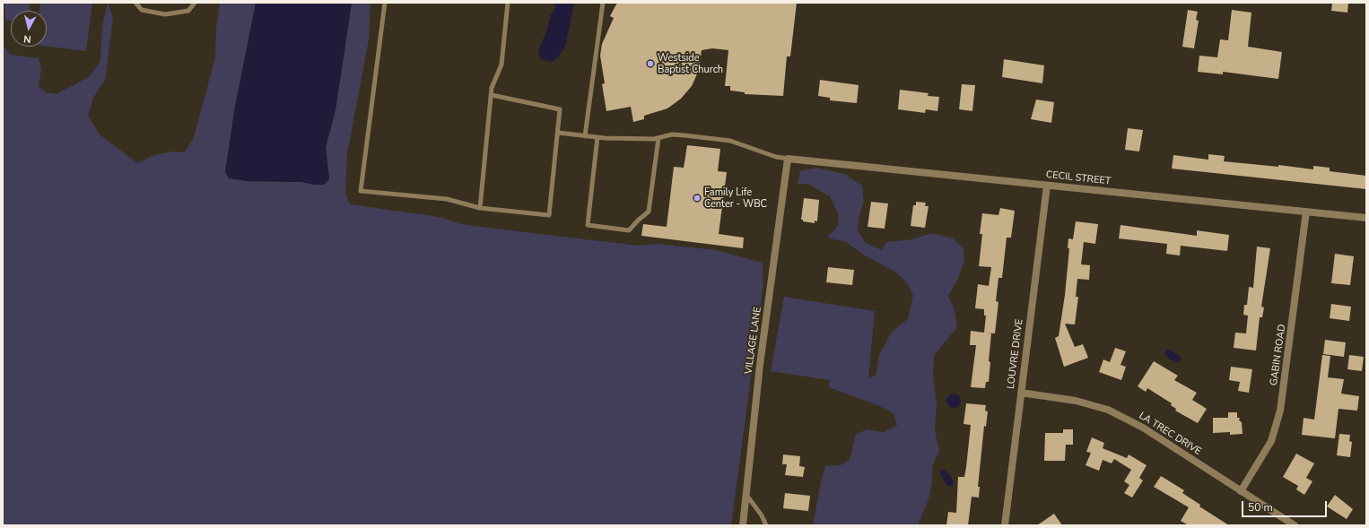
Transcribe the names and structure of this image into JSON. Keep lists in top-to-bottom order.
{
  "streets": {
    "street": [
      "CECIL STREET",
      "VILLAGE LANE",
      "LOUVRE DRIVE",
      "GABIN ROAD",
      "LA TREC DRIVE"
    ]
  },
  "crossings": [
    ["CECIL STREET", "VILLAGE LANE"],
    ["CECIL STREET", "LOUVRE DRIVE"],
    ["CECIL STREET", "GABIN ROAD"],
    ["LOUVRE DRIVE", "LA TREC DRIVE"],
    ["GABIN ROAD", "LA TREC DRIVE"]
  ],
  "places": ["Westside Baptist Church", "Family Life Center - WBC"],
  "scale_bar": "50 m",
  "north": "bottom"
}
